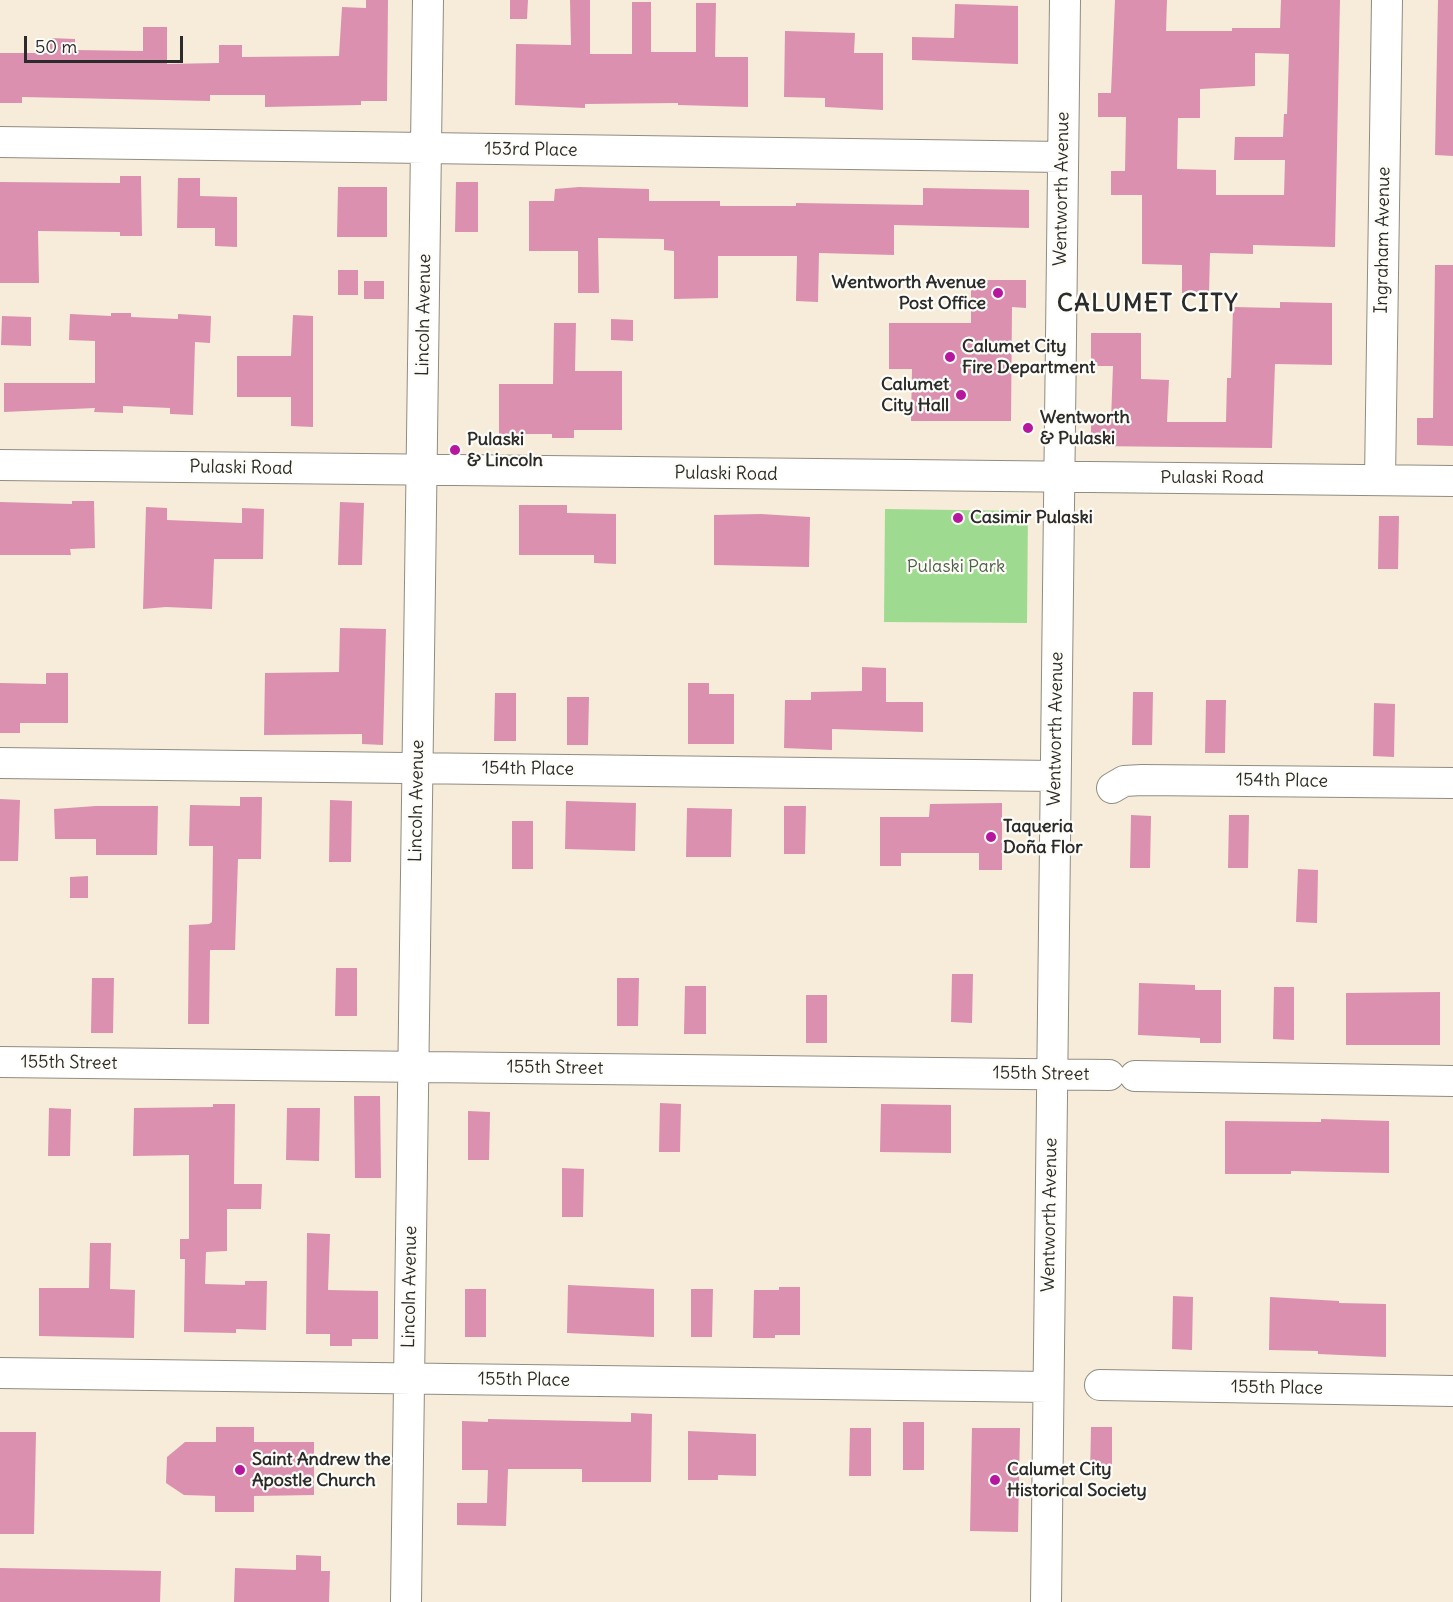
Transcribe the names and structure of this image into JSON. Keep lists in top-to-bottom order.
{
  "streets": {
    "street": [
      "153rd Place",
      "Wentworth Avenue",
      "Ingraham Avenue",
      "Lincoln Avenue",
      "Pulaski Road",
      "154th Place",
      "155th Street",
      "155th Place"
    ]
  },
  "crossings": [
    ["153rd Place", "Wentworth Avenue"],
    ["153rd Place", "Lincoln Avenue"],
    ["Wentworth Avenue", "Pulaski Road"],
    ["Wentworth Avenue", "154th Place"],
    ["Wentworth Avenue", "155th Street"],
    ["Wentworth Avenue", "155th Place"],
    ["Ingraham Avenue", "Pulaski Road"],
    ["Lincoln Avenue", "Pulaski Road"],
    ["Lincoln Avenue", "154th Place"],
    ["Lincoln Avenue", "155th Street"],
    ["Lincoln Avenue", "155th Place"]
  ],
  "districts": ["CALUMET CITY"],
  "parks": ["Pulaski Park"],
  "places": [
    "Wentworth Avenue Post Office",
    "Calumet City Fire Department",
    "Calumet City Hall",
    "Wentworth & Pulaski",
    "Pulaski & Lincoln",
    "Casimir Pulaski",
    "Taqueria Doña Flor",
    "Saint Andrew the Apostle Church",
    "Calumet City Historical Society"
  ],
  "scale_bar": "50 m"
}
